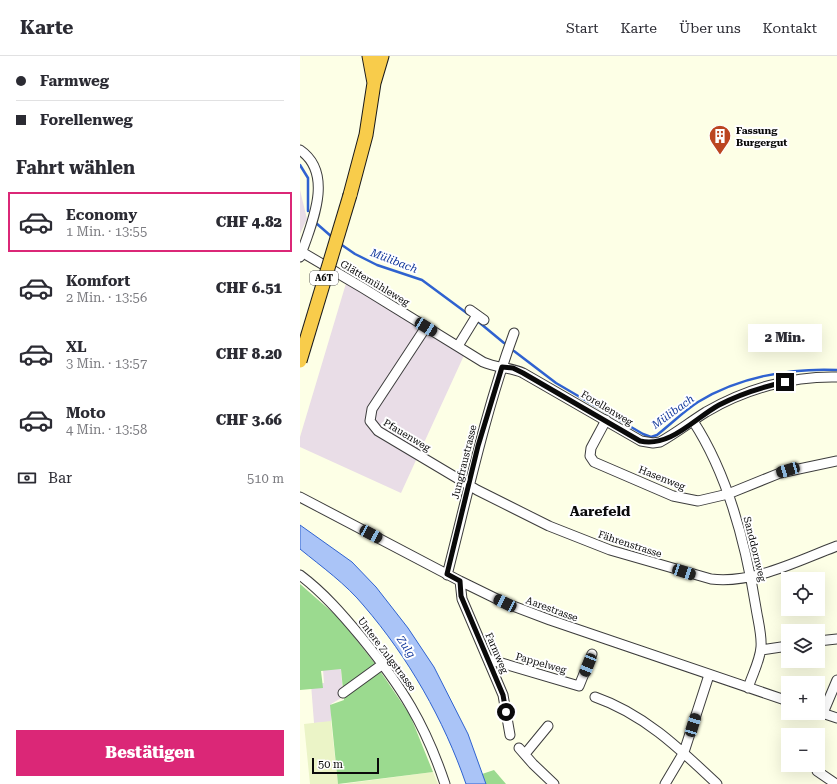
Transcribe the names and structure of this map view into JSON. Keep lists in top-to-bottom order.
{
  "streets": {
    "highway": ["A6T"],
    "street": [
      "Glättemühleweg",
      "Forellenweg",
      "Pfauenweg",
      "Jungfraustrasse",
      "Hasenweg",
      "Fährenstrasse",
      "Sanddornweg",
      "Aarestrasse",
      "Farmweg",
      "Untere Zulgstrasse",
      "Pappelweg"
    ]
  },
  "crossings": [
    ["Glättemühleweg", "Forellenweg"],
    ["Glättemühleweg", "Pfauenweg"],
    ["Glättemühleweg", "Jungfraustrasse"],
    ["Forellenweg", "Jungfraustrasse"],
    ["Forellenweg", "Hasenweg"],
    ["Forellenweg", "Sanddornweg"],
    ["Pfauenweg", "Jungfraustrasse"],
    ["Pfauenweg", "Fährenstrasse"],
    ["Jungfraustrasse", "Fährenstrasse"],
    ["Jungfraustrasse", "Aarestrasse"],
    ["Hasenweg", "Sanddornweg"],
    ["Fährenstrasse", "Sanddornweg"],
    ["Sanddornweg", "Aarestrasse"],
    ["Aarestrasse", "Farmweg"],
    ["Farmweg", "Pappelweg"]
  ],
  "districts": ["Aarefeld"],
  "water": ["Mülibach", "Zulg"],
  "places": {
    "building": ["Fassung Burgergut"]
  },
  "scale_bar": "50 m",
  "page": {
    "header": "Karte",
    "nav": [
      "Start",
      "Karte",
      "Über uns",
      "Kontakt"
    ],
    "banner": ["Farmweg", "Forellenweg"],
    "heading": "Fahrt wählen",
    "list": [
      {
        "name": "Economy",
        "note": "1 Min. · 13:55",
        "value": "CHF 4.82"
      },
      {
        "name": "Komfort",
        "note": "2 Min. · 13:56",
        "value": "CHF 6.51"
      },
      {
        "name": "XL",
        "note": "3 Min. · 13:57",
        "value": "CHF 8.20"
      },
      {
        "name": "Moto",
        "note": "4 Min. · 13:58",
        "value": "CHF 3.66"
      }
    ],
    "bubble": "2 Min.",
    "pay": ["Bar", "510 m"],
    "map_buttons": ["+", "−"],
    "buttons": "Bestätigen",
    "scale": "50 m"
  }
}
